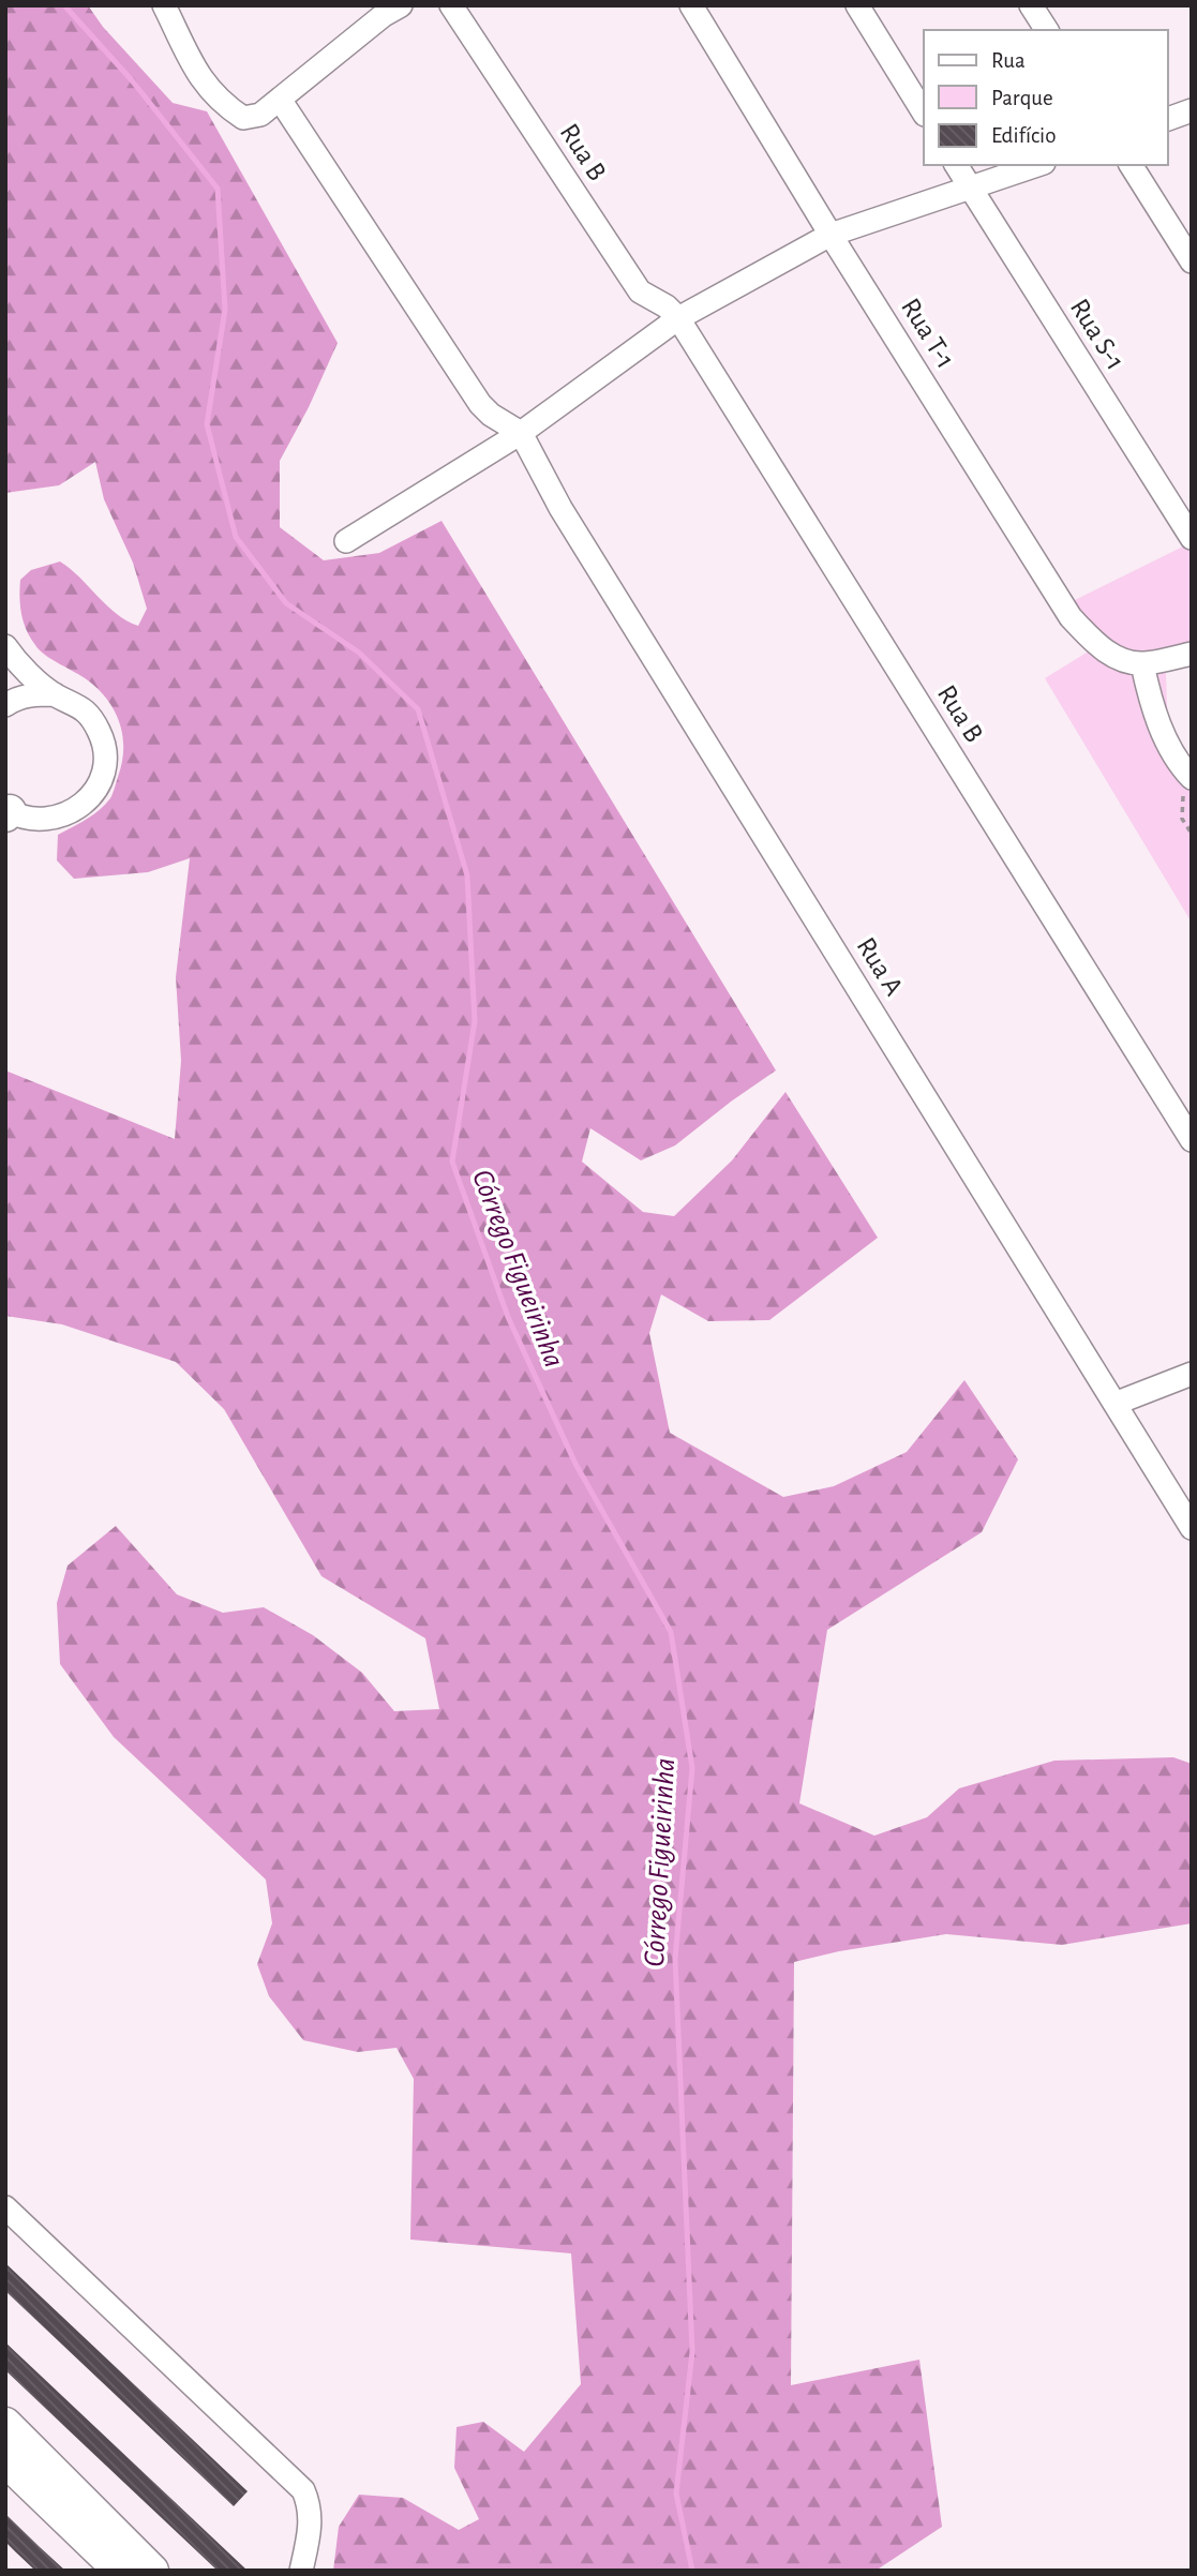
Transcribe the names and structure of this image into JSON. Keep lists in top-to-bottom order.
{
  "streets": {
    "street": [
      "Rua B",
      "Rua T-1",
      "Rua S-1",
      "Rua A"
    ]
  },
  "water": ["Córrego Figueirinha"],
  "legend": ["Rua", "Parque", "Edifício"]
}
